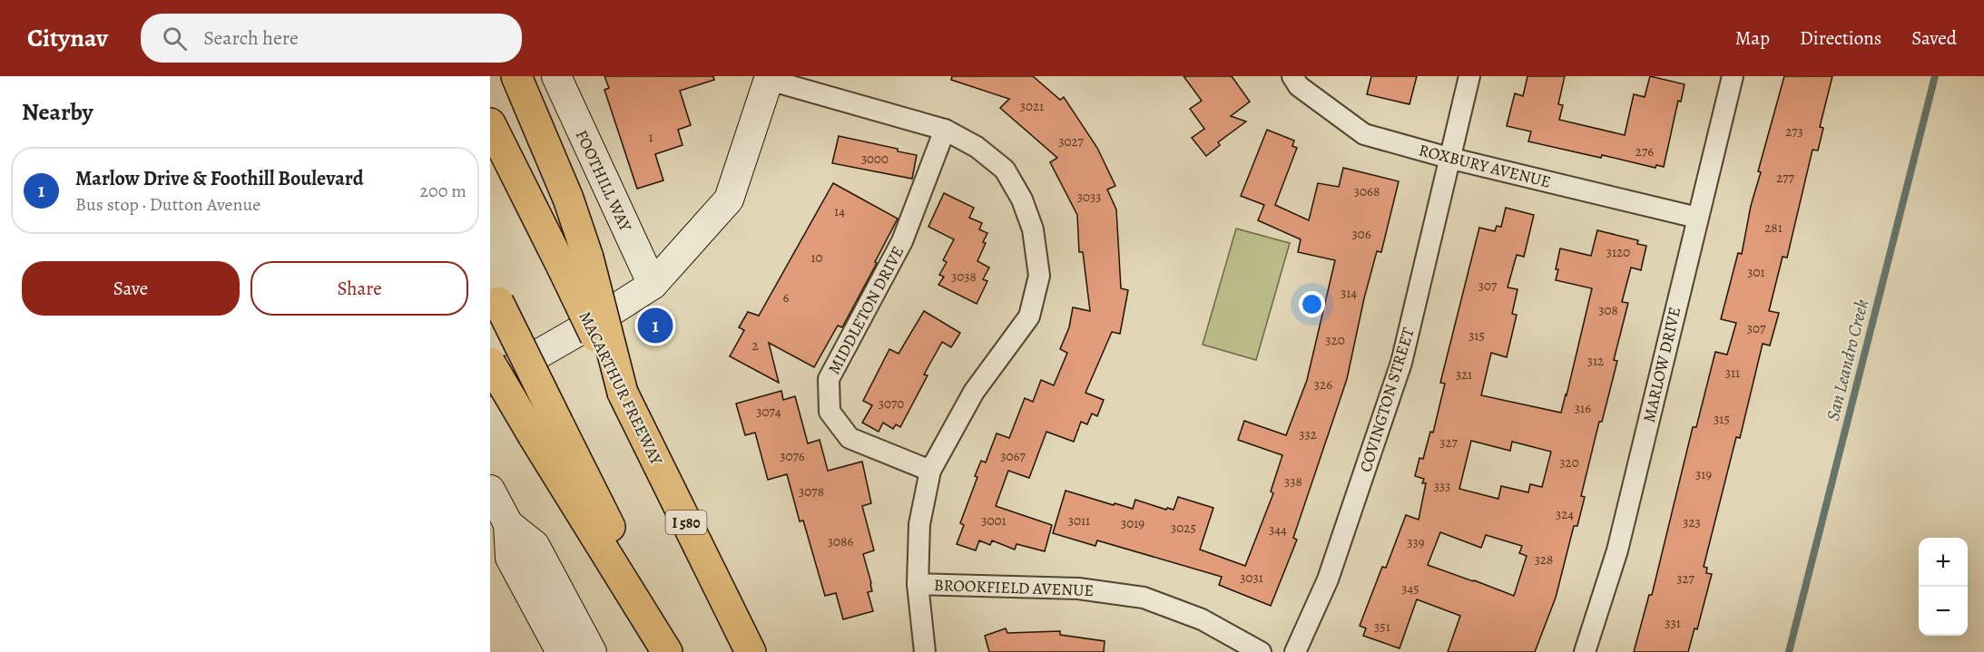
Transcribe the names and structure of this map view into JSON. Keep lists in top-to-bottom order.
{
  "streets": {
    "highway": ["MACARTHUR FREEWAY", "I 580"],
    "street": [
      "ROXBURY AVENUE",
      "FOOTHILL WAY",
      "MIDDLETON DRIVE",
      "MARLOW DRIVE",
      "COVINGTON STREET",
      "BROOKFIELD AVENUE"
    ]
  },
  "crossings": [
    ["ROXBURY AVENUE", "MARLOW DRIVE"],
    ["ROXBURY AVENUE", "COVINGTON STREET"]
  ],
  "water": ["San Leandro Creek"],
  "house_numbers": [
    "3021",
    "273",
    "1",
    "3027",
    "276",
    "3000",
    "277",
    "3068",
    "3033",
    "14",
    "281",
    "306",
    "3120",
    "10",
    "301",
    "3038",
    "307",
    "314",
    "6",
    "308",
    "307",
    "315",
    "320",
    "2",
    "312",
    "311",
    "321",
    "326",
    "3070",
    "316",
    "3074",
    "315",
    "332",
    "327",
    "3076",
    "3067",
    "320",
    "319",
    "338",
    "333",
    "3078",
    "324",
    "3001",
    "3011",
    "323",
    "3019",
    "3025",
    "344",
    "3086",
    "339",
    "328",
    "3031",
    "327",
    "345",
    "331",
    "351"
  ],
  "page": {
    "header": "Citynav",
    "search": "Search here",
    "nav": ["Map", "Directions", "Saved"],
    "heading": "Nearby",
    "list": [
      {
        "mark": "1",
        "name": "Marlow Drive & Foothill Boulevard",
        "note": "Bus stop · Dutton Avenue",
        "value": "200 m"
      }
    ],
    "buttons": ["Save", "Share"],
    "pins": "1",
    "map_buttons": ["+", "−"]
  }
}
